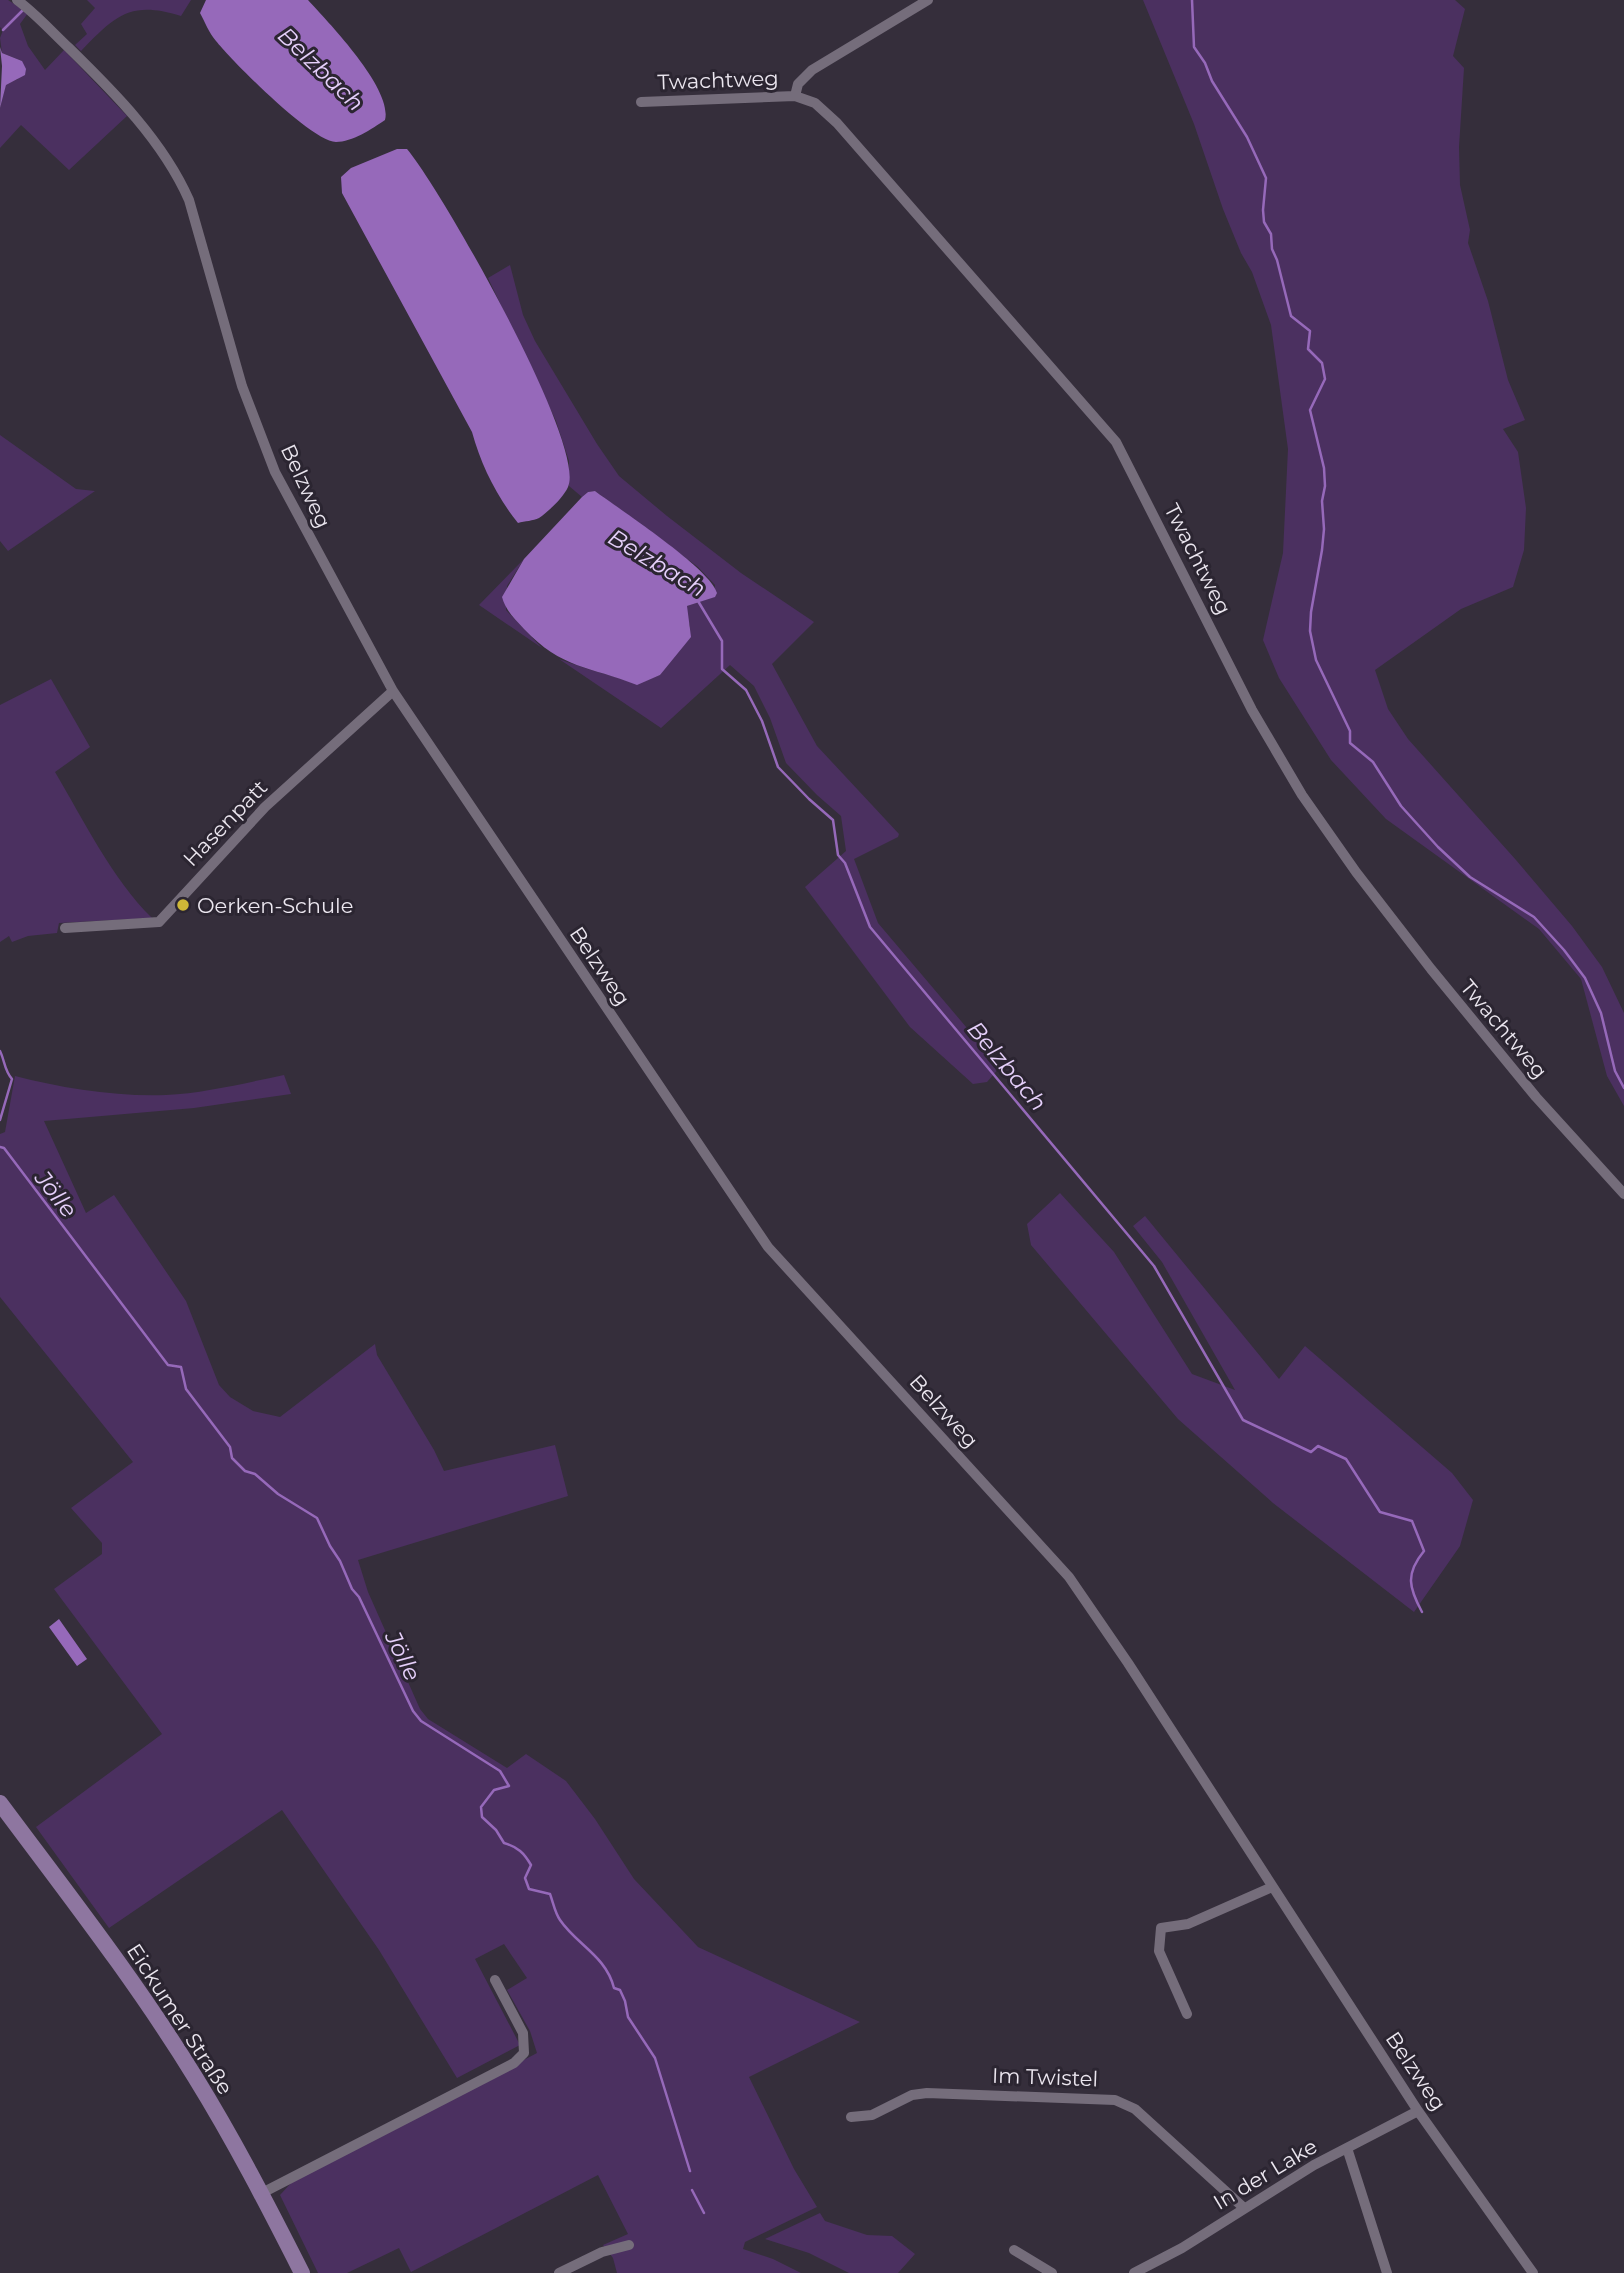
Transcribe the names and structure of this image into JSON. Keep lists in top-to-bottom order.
{
  "streets": {
    "main road": ["Eickumer Straße"],
    "street": [
      "Twachtweg",
      "Belzweg",
      "Hasenpatt",
      "Im Twistel",
      "In der Lake"
    ]
  },
  "crossings": [
    ["Belzweg", "Hasenpatt"],
    ["Belzweg", "In der Lake"],
    ["Im Twistel", "In der Lake"]
  ],
  "water": ["Belzbach", "Jölle"],
  "places": ["Oerken-Schule"]
}
